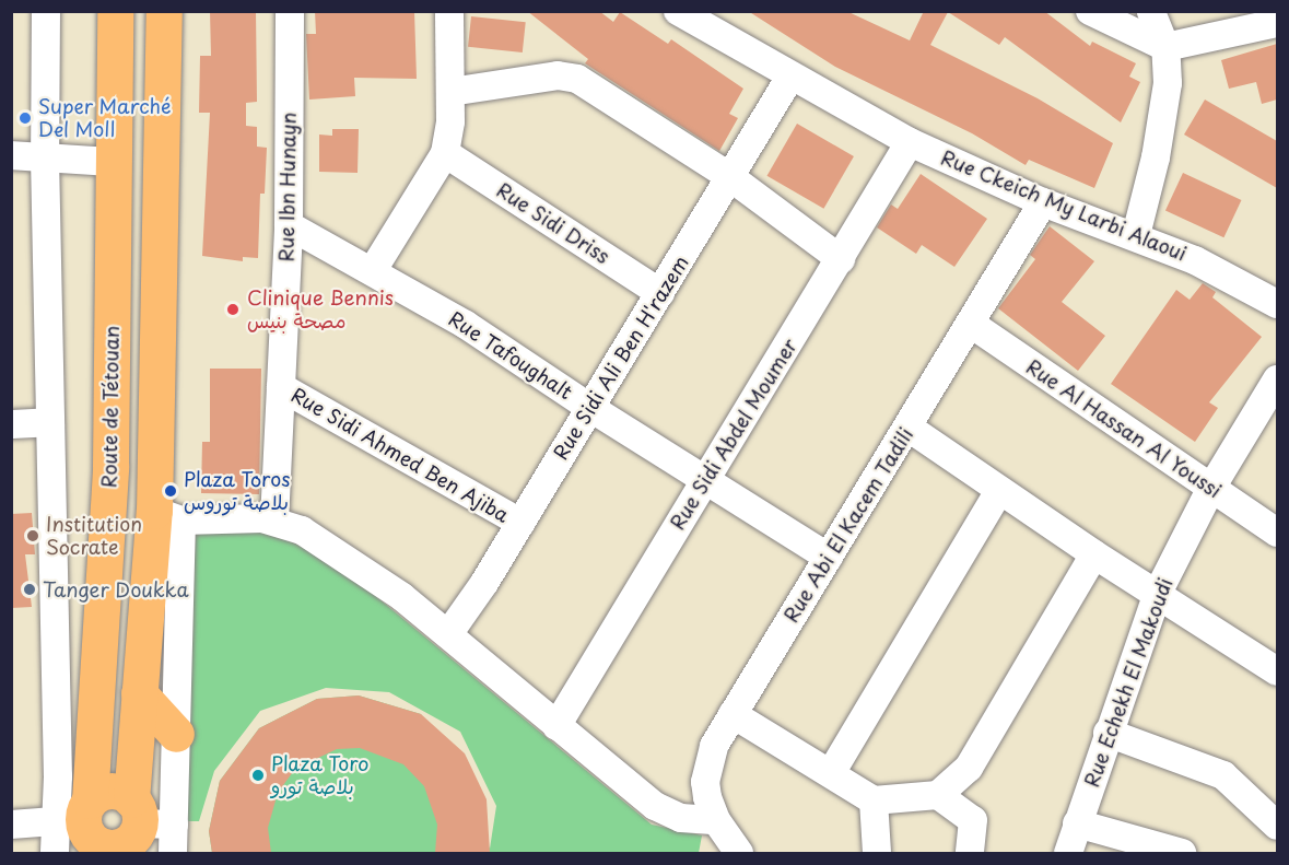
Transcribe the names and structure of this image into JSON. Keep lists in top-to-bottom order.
{
  "streets": {
    "highway": ["Route de Tétouan"],
    "street": [
      "Rue Ibn Hunayn",
      "Rue Ckeich My Larbi Alaoui",
      "Rue Sidi Driss",
      "Rue Tafoughalt",
      "Rue Sidi Ali Ben H'razem",
      "Rue Al Hassan Al Youssi",
      "Rue Sidi Abdel Moumer",
      "Rue Sidi Ahmed Ben Ajiba",
      "Rue Abi El Kacem Tadili",
      "Rue Echekh El Makoudi"
    ]
  },
  "crossings": [
    ["Rue Ibn Hunayn", "Rue Tafoughalt"],
    ["Rue Ibn Hunayn", "Rue Sidi Ahmed Ben Ajiba"],
    ["Rue Ckeich My Larbi Alaoui", "Rue Sidi Ali Ben H'razem"],
    ["Rue Ckeich My Larbi Alaoui", "Rue Sidi Abdel Moumer"],
    ["Rue Ckeich My Larbi Alaoui", "Rue Abi El Kacem Tadili"],
    ["Rue Sidi Driss", "Rue Sidi Ali Ben H'razem"],
    ["Rue Tafoughalt", "Rue Sidi Ali Ben H'razem"],
    ["Rue Tafoughalt", "Rue Sidi Abdel Moumer"],
    ["Rue Tafoughalt", "Rue Abi El Kacem Tadili"],
    ["Rue Sidi Ali Ben H'razem", "Rue Sidi Ahmed Ben Ajiba"],
    ["Rue Al Hassan Al Youssi", "Rue Abi El Kacem Tadili"],
    ["Rue Al Hassan Al Youssi", "Rue Echekh El Makoudi"]
  ],
  "places": [
    "Super Marché Del Moll",
    "Clinique Bennis مصحة بنيس",
    "Plaza Toros بلاصة توروس",
    "Institution Socrate",
    "Tanger Doukka",
    "Plaza Toro بلاصة تورو"
  ]
}
